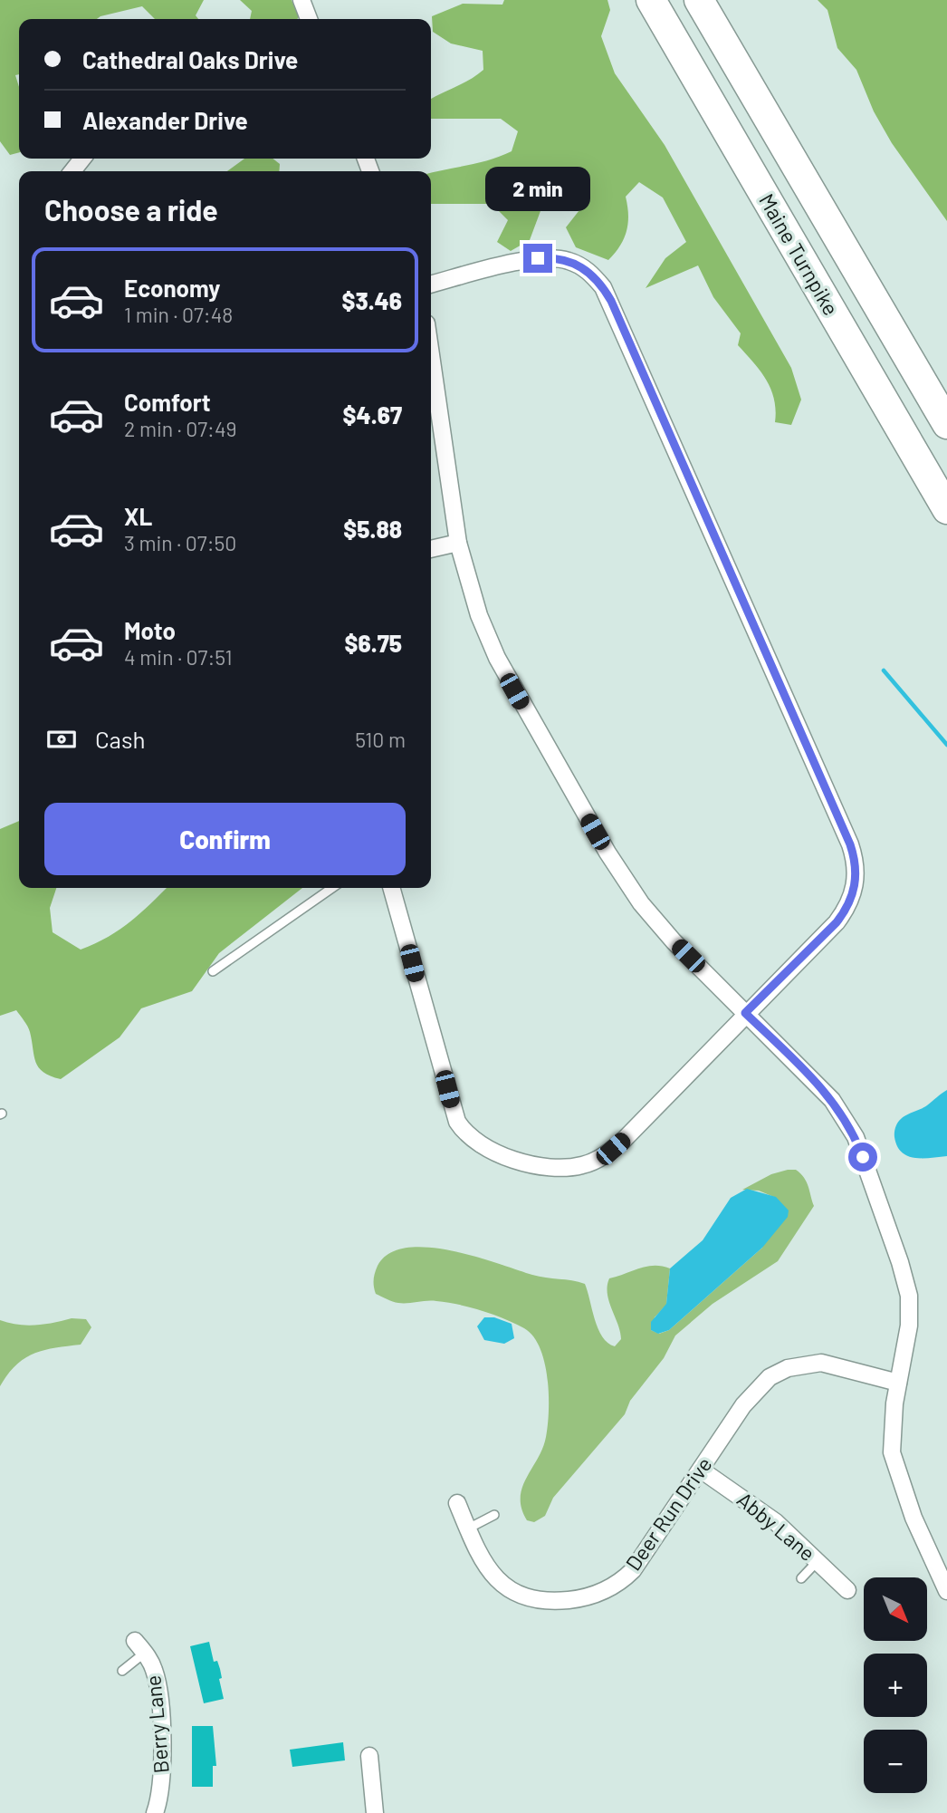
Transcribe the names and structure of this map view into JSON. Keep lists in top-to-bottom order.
{
  "streets": {
    "highway": ["Maine Turnpike"],
    "street": ["Deer Run Drive", "Abby Lane", "Berry Lane"]
  },
  "crossings": [
    ["Deer Run Drive", "Abby Lane"]
  ],
  "north": "bottom right",
  "page": {
    "banner": ["Cathedral Oaks Drive", "Alexander Drive"],
    "bubble": "2 min",
    "heading": "Choose a ride",
    "list": [
      {
        "name": "Economy",
        "note": "1 min · 07:48",
        "value": "$3.46"
      },
      {
        "name": "Comfort",
        "note": "2 min · 07:49",
        "value": "$4.67"
      },
      {
        "name": "XL",
        "note": "3 min · 07:50",
        "value": "$5.88"
      },
      {
        "name": "Moto",
        "note": "4 min · 07:51",
        "value": "$6.75"
      }
    ],
    "pay": ["Cash", "510 m"],
    "buttons": "Confirm",
    "map_buttons": ["+", "−"]
  }
}
